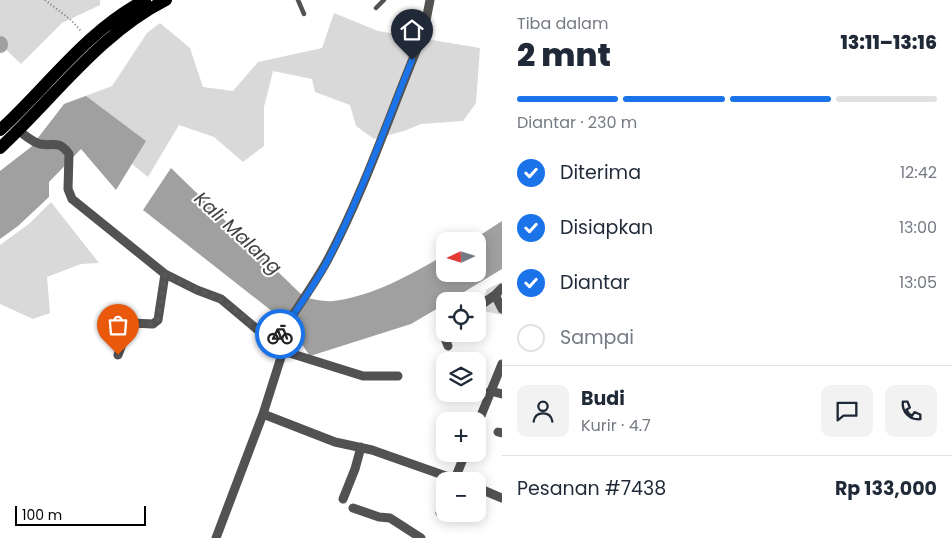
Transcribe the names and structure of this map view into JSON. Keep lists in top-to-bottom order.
{
  "water": ["Kali Malang"],
  "scale_bar": "100 m",
  "north": "left",
  "page": {
    "heading": ["2 mnt", "Tiba dalam", "13:11–13:16"],
    "panel": [
      "Budi",
      "Kurir · 4.7",
      "Pesanan #7438",
      "Rp 133,000"
    ],
    "bar": "Diantar · 230 m",
    "list": [
      ["Diterima", "12:42"],
      ["Disiapkan", "13:00"],
      ["Diantar", "13:05"],
      "Sampai"
    ],
    "map_buttons": ["+", "−"],
    "scale": "100 m"
  }
}
